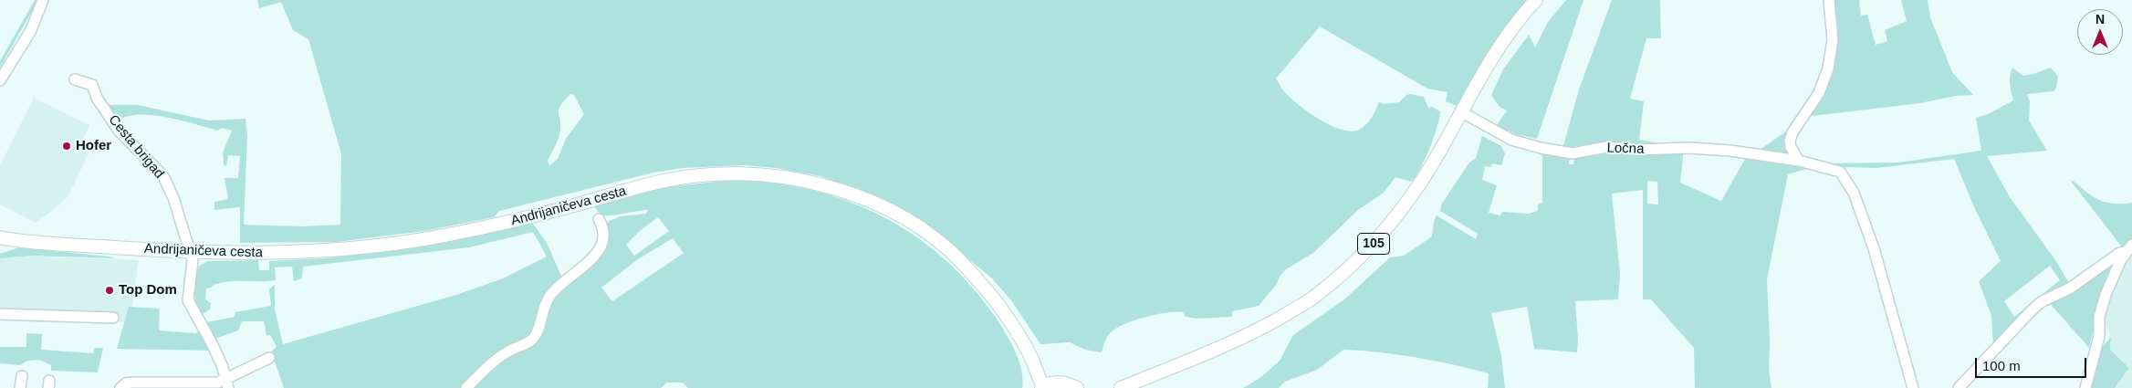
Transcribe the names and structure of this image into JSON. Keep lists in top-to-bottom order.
{
  "streets": {
    "main road": ["Andrijaničeva cesta", "105"],
    "street": ["Cesta brigad", "Ločna"]
  },
  "crossings": [
    ["Cesta brigad", "Andrijaničeva cesta"],
    ["Ločna", "105"]
  ],
  "places": ["Hofer", "Top Dom"],
  "scale_bar": "100 m",
  "north": "top"
}
